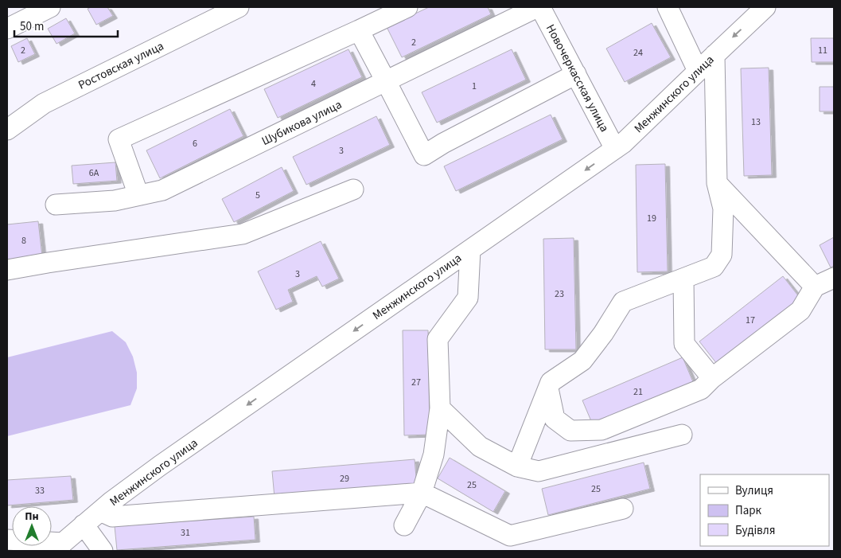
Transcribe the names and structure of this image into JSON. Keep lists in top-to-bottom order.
{
  "streets": {
    "street": [
      "Ростовская улица",
      "Новочеркасская улица",
      "Менжинского улица",
      "Шубикова улица"
    ]
  },
  "crossings": [
    ["Новочеркасская улица", "Менжинского улица"],
    ["Новочеркасская улица", "Шубикова улица"]
  ],
  "house_numbers": [
    "2",
    "2",
    "11",
    "24",
    "4",
    "1",
    "13",
    "6",
    "3",
    "6А",
    "5",
    "19",
    "8",
    "3",
    "23",
    "17",
    "27",
    "21",
    "29",
    "25",
    "25",
    "33",
    "31"
  ],
  "legend": ["Вулиця", "Парк", "Будівля"],
  "scale_bar": "50 m",
  "north": "top"
}
